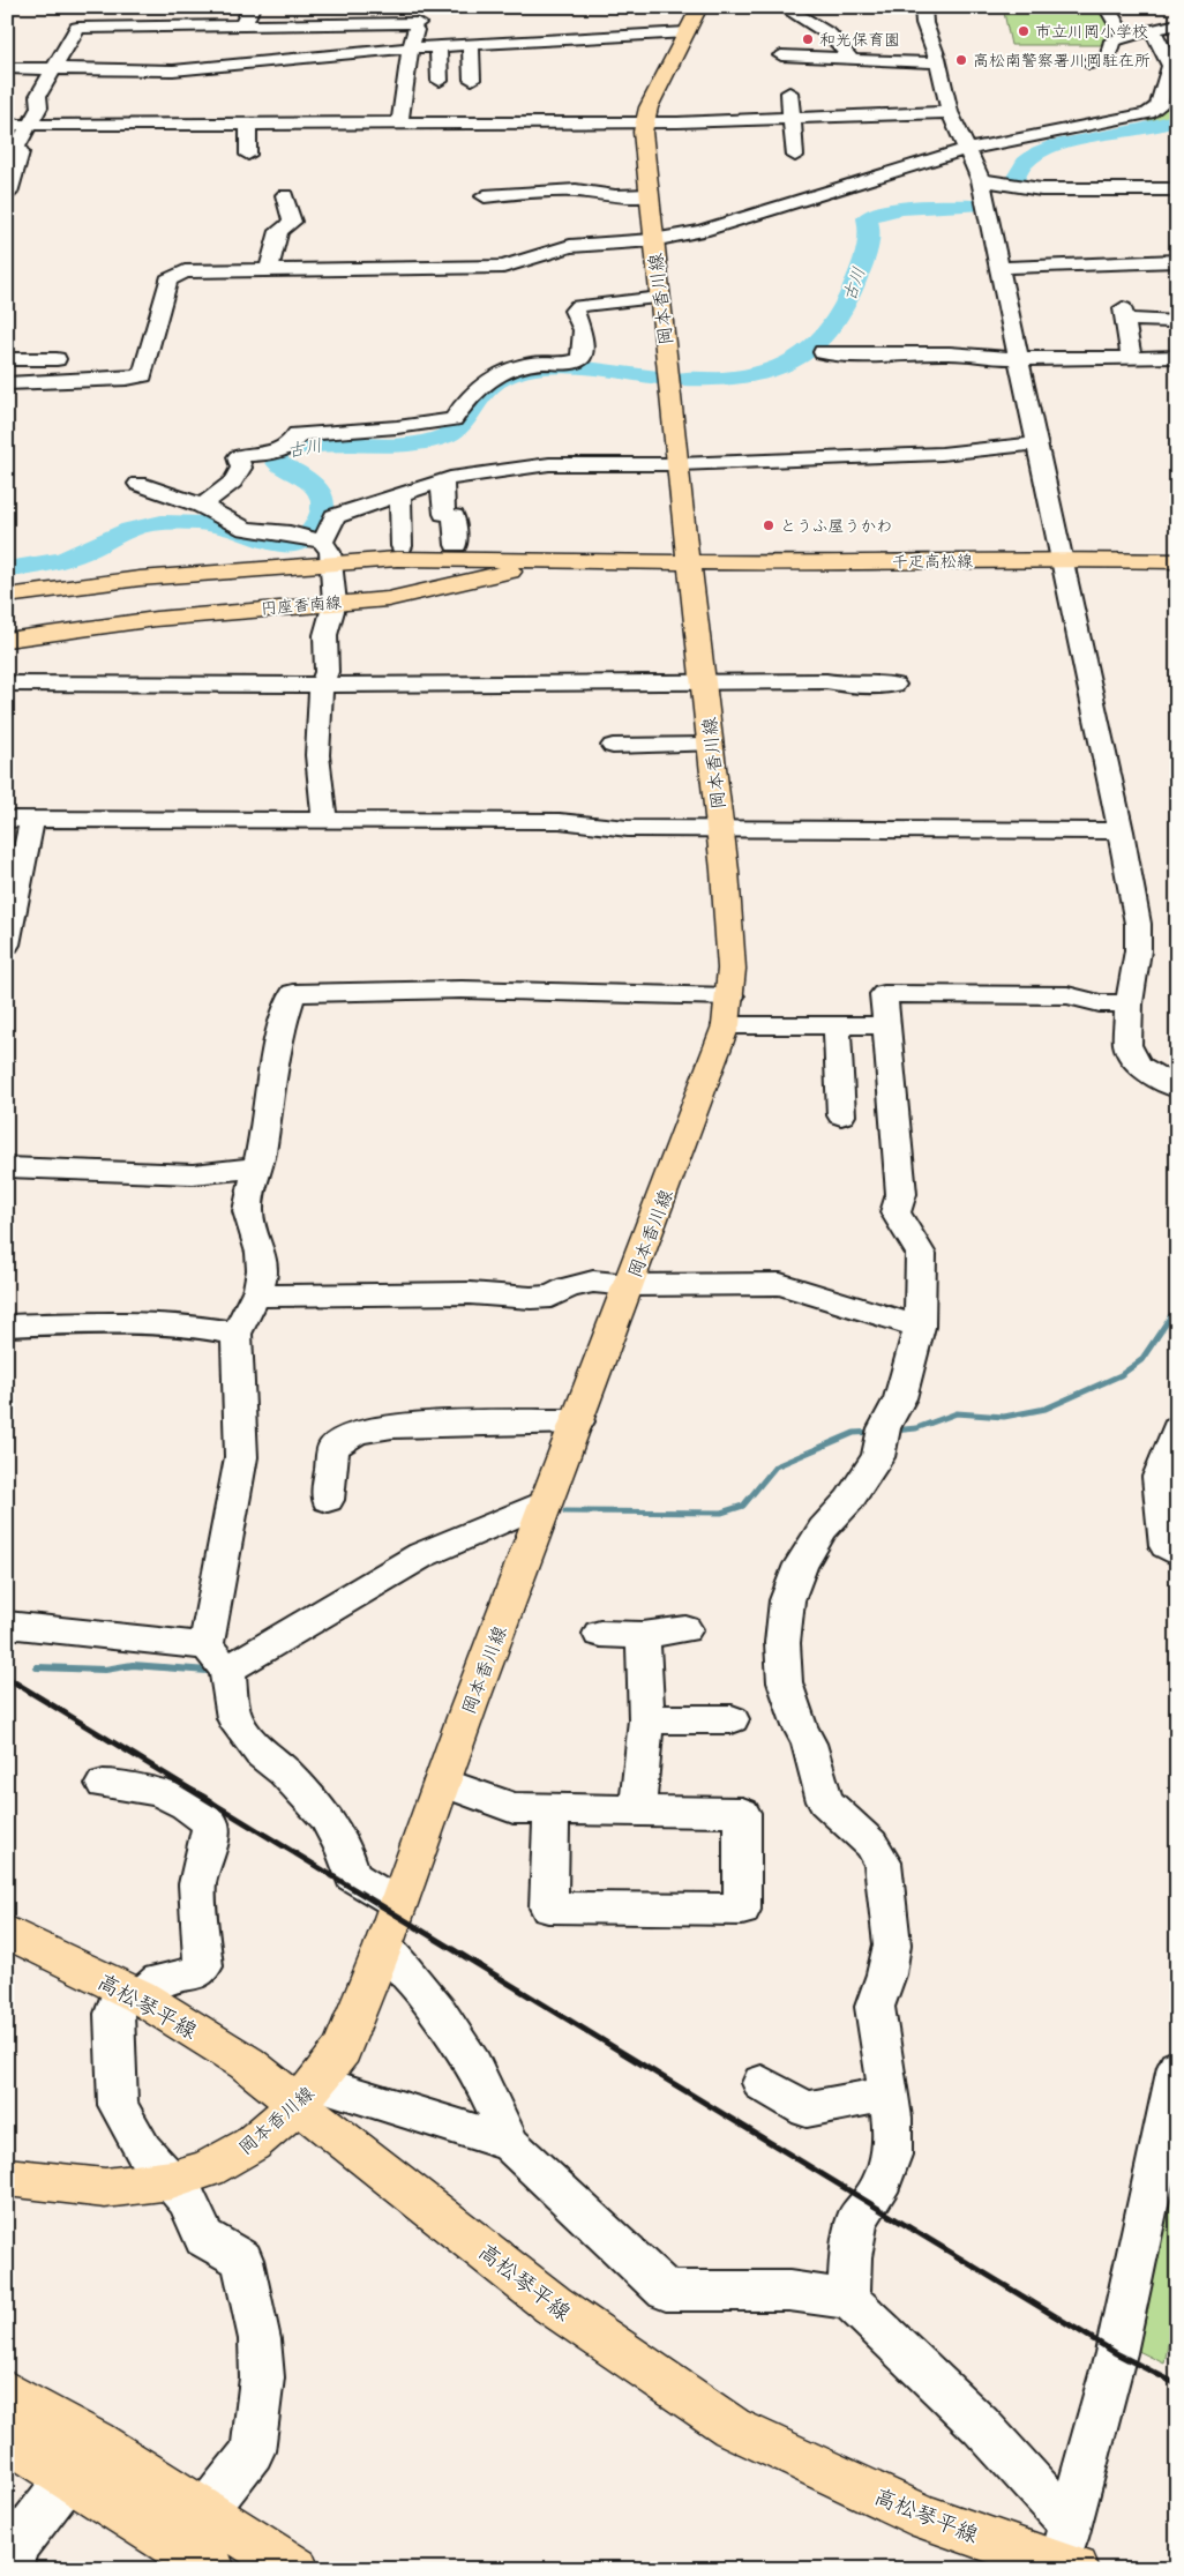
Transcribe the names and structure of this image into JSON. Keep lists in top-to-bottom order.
{
  "streets": {
    "main road": [
      "岡本香川線",
      "千疋高松線",
      "円座香南線",
      "高松琴平線"
    ]
  },
  "crossings": [
    ["岡本香川線", "千疋高松線"],
    ["岡本香川線", "円座香南線"],
    ["岡本香川線", "高松琴平線"],
    ["千疋高松線", "円座香南線"]
  ],
  "water": ["古川"],
  "places": [
    "市立川岡小学校",
    "和光保育園",
    "高松南警察署川岡駐在所",
    "とうふ屋うかわ"
  ]
}
